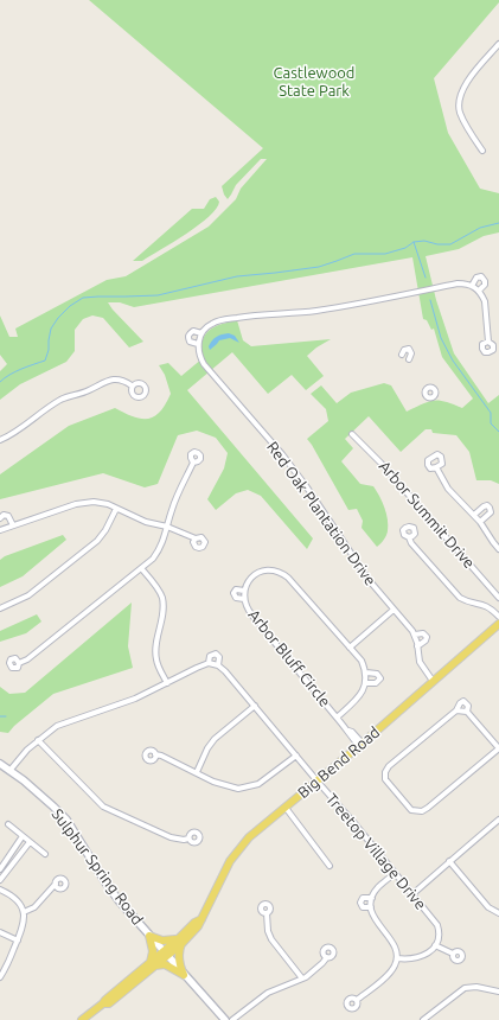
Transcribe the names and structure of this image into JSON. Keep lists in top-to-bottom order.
{
  "streets": {
    "main road": ["Big Bend Road"],
    "street": [
      "Red Oak Plantation Drive",
      "Arbor Summit Drive",
      "Arbor Bluff Circle",
      "Treetop Village Drive",
      "Sulphur Spring Road"
    ]
  },
  "crossings": [
    ["Red Oak Plantation Drive", "Big Bend Road"],
    ["Arbor Bluff Circle", "Big Bend Road"],
    ["Big Bend Road", "Treetop Village Drive"],
    ["Big Bend Road", "Sulphur Spring Road"],
    ["Treetop Village Drive", "Sulphur Spring Road"]
  ],
  "parks": ["Castlewood State Park"]
}
